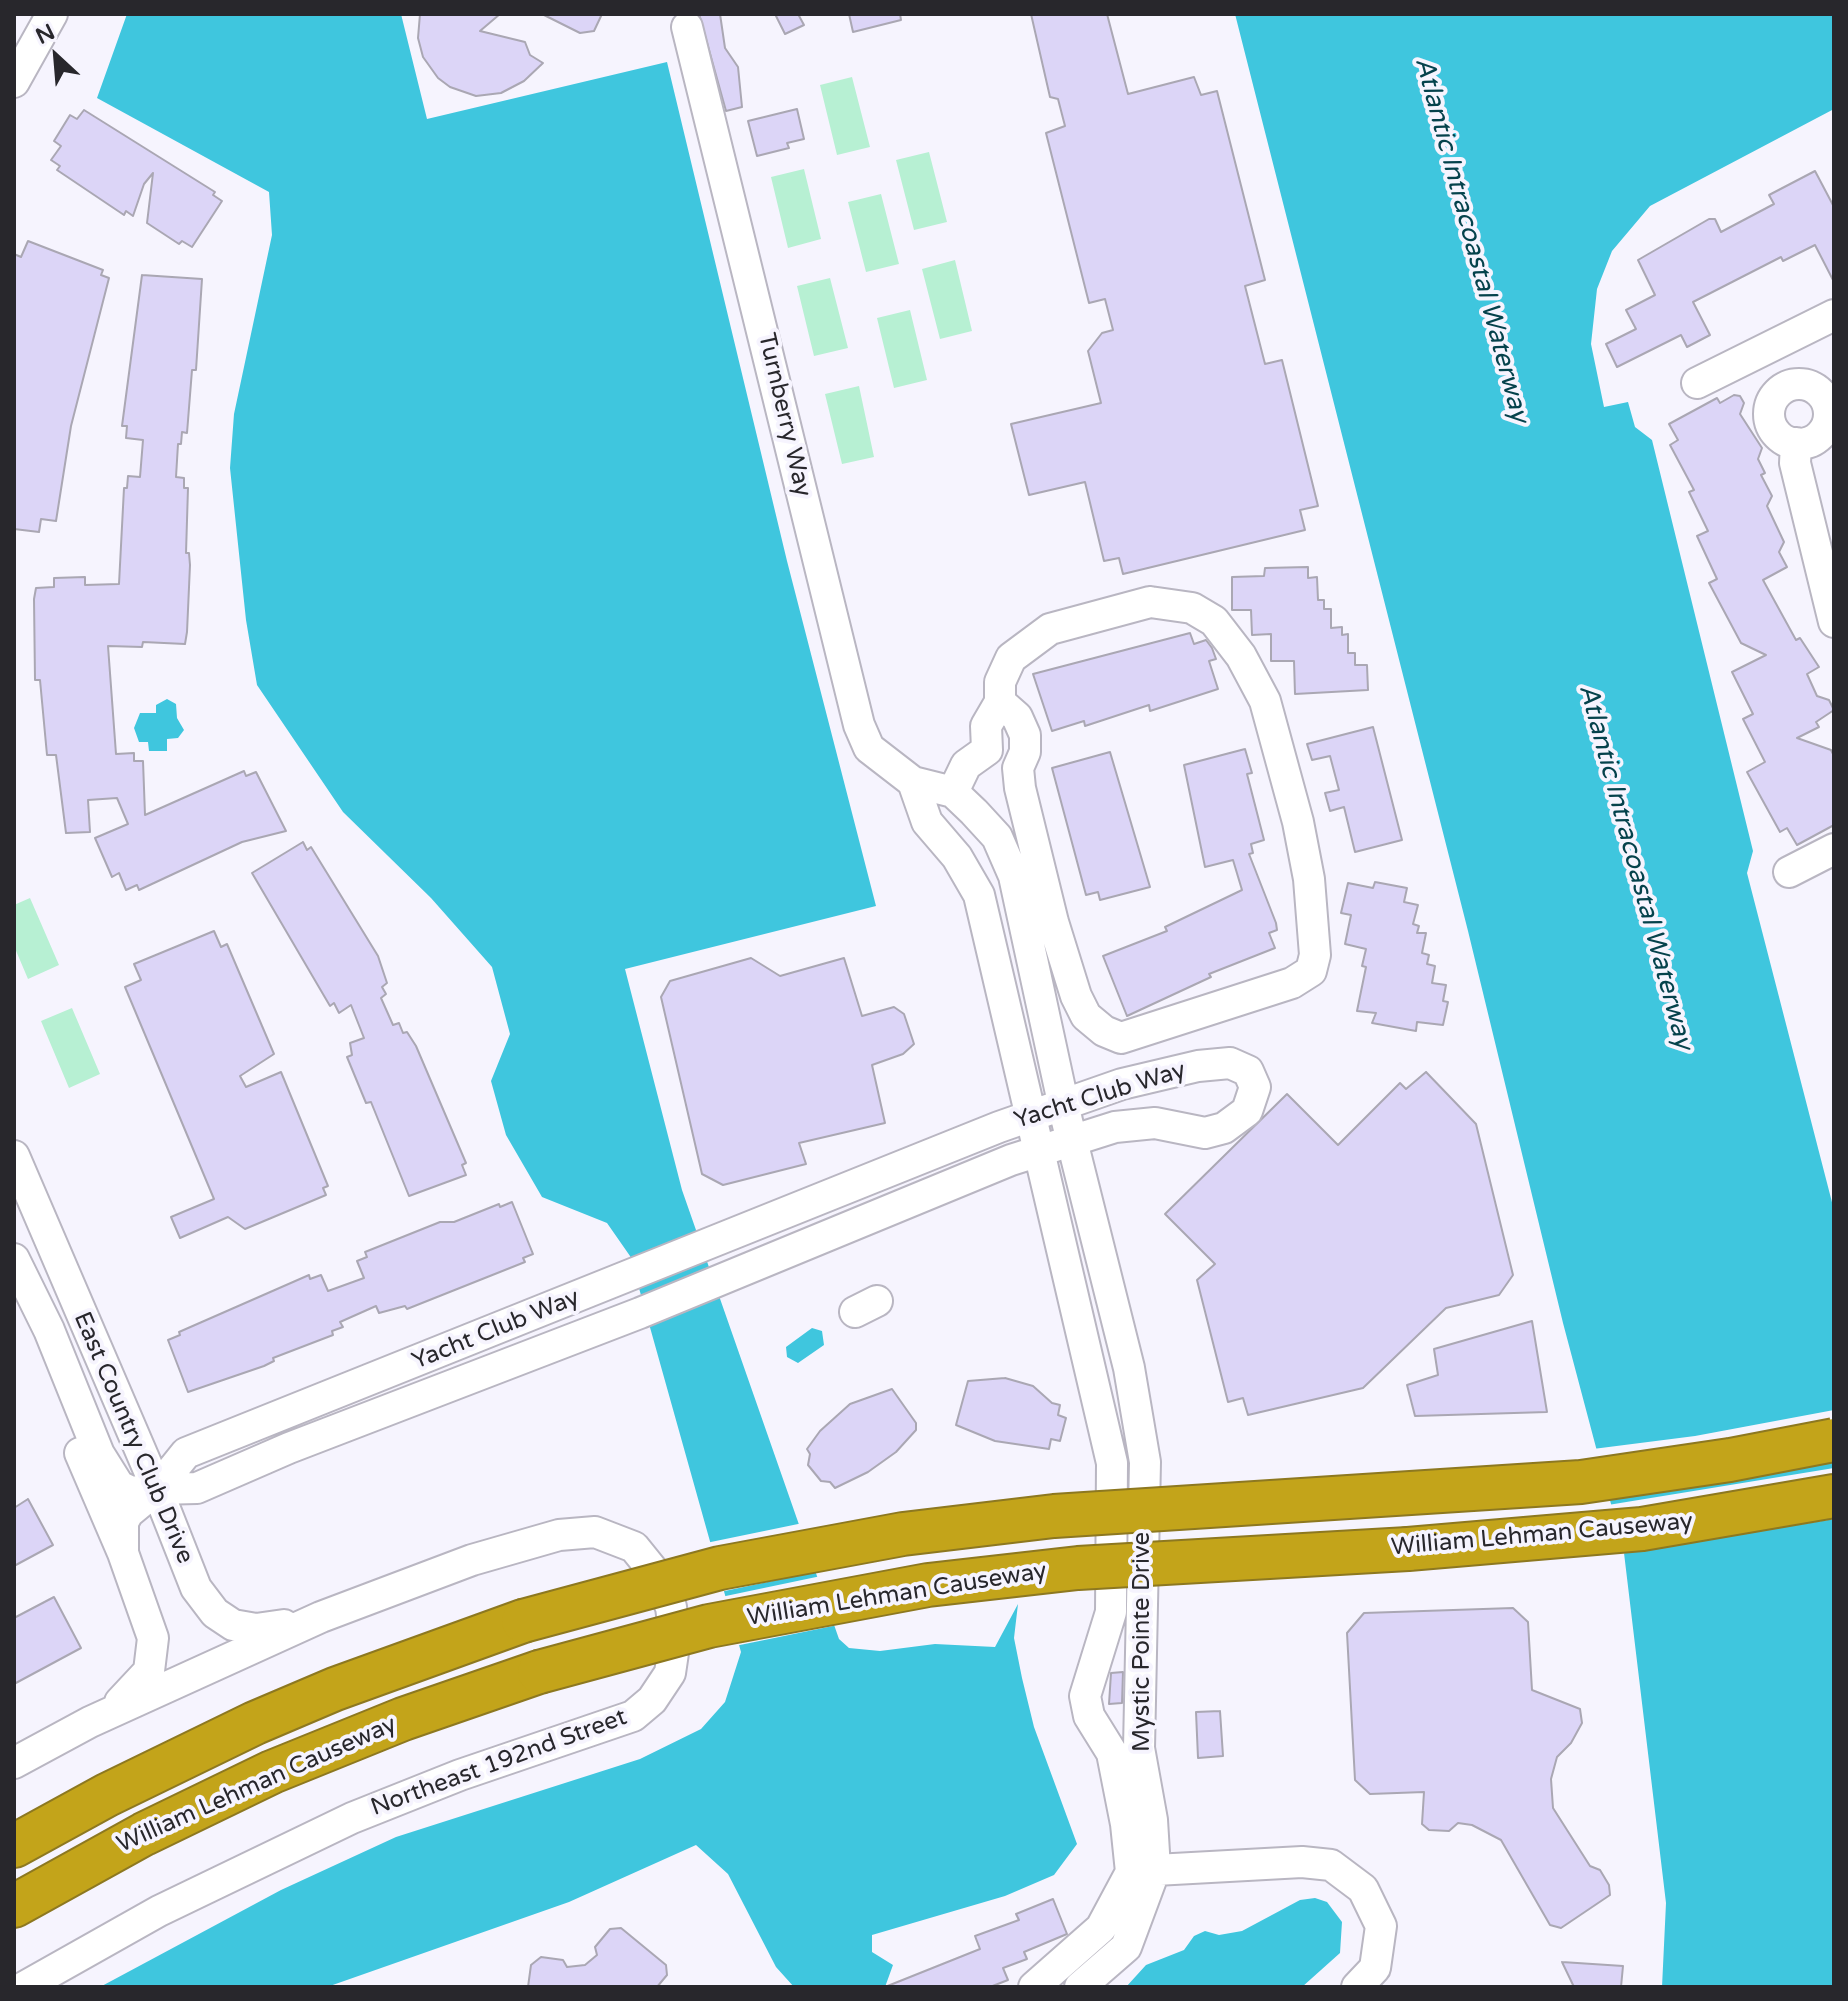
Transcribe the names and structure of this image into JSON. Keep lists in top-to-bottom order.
{
  "streets": {
    "highway": ["William Lehman Causeway"],
    "street": [
      "Turnberry Way",
      "Yacht Club Way",
      "East Country Club Drive",
      "Mystic Pointe Drive",
      "Northeast 192nd Street"
    ]
  },
  "crossings": [
    ["Yacht Club Way", "East Country Club Drive"],
    ["East Country Club Drive", "Northeast 192nd Street"]
  ],
  "water": ["Atlantic Intracoastal Waterway"],
  "north": "top left"
}
